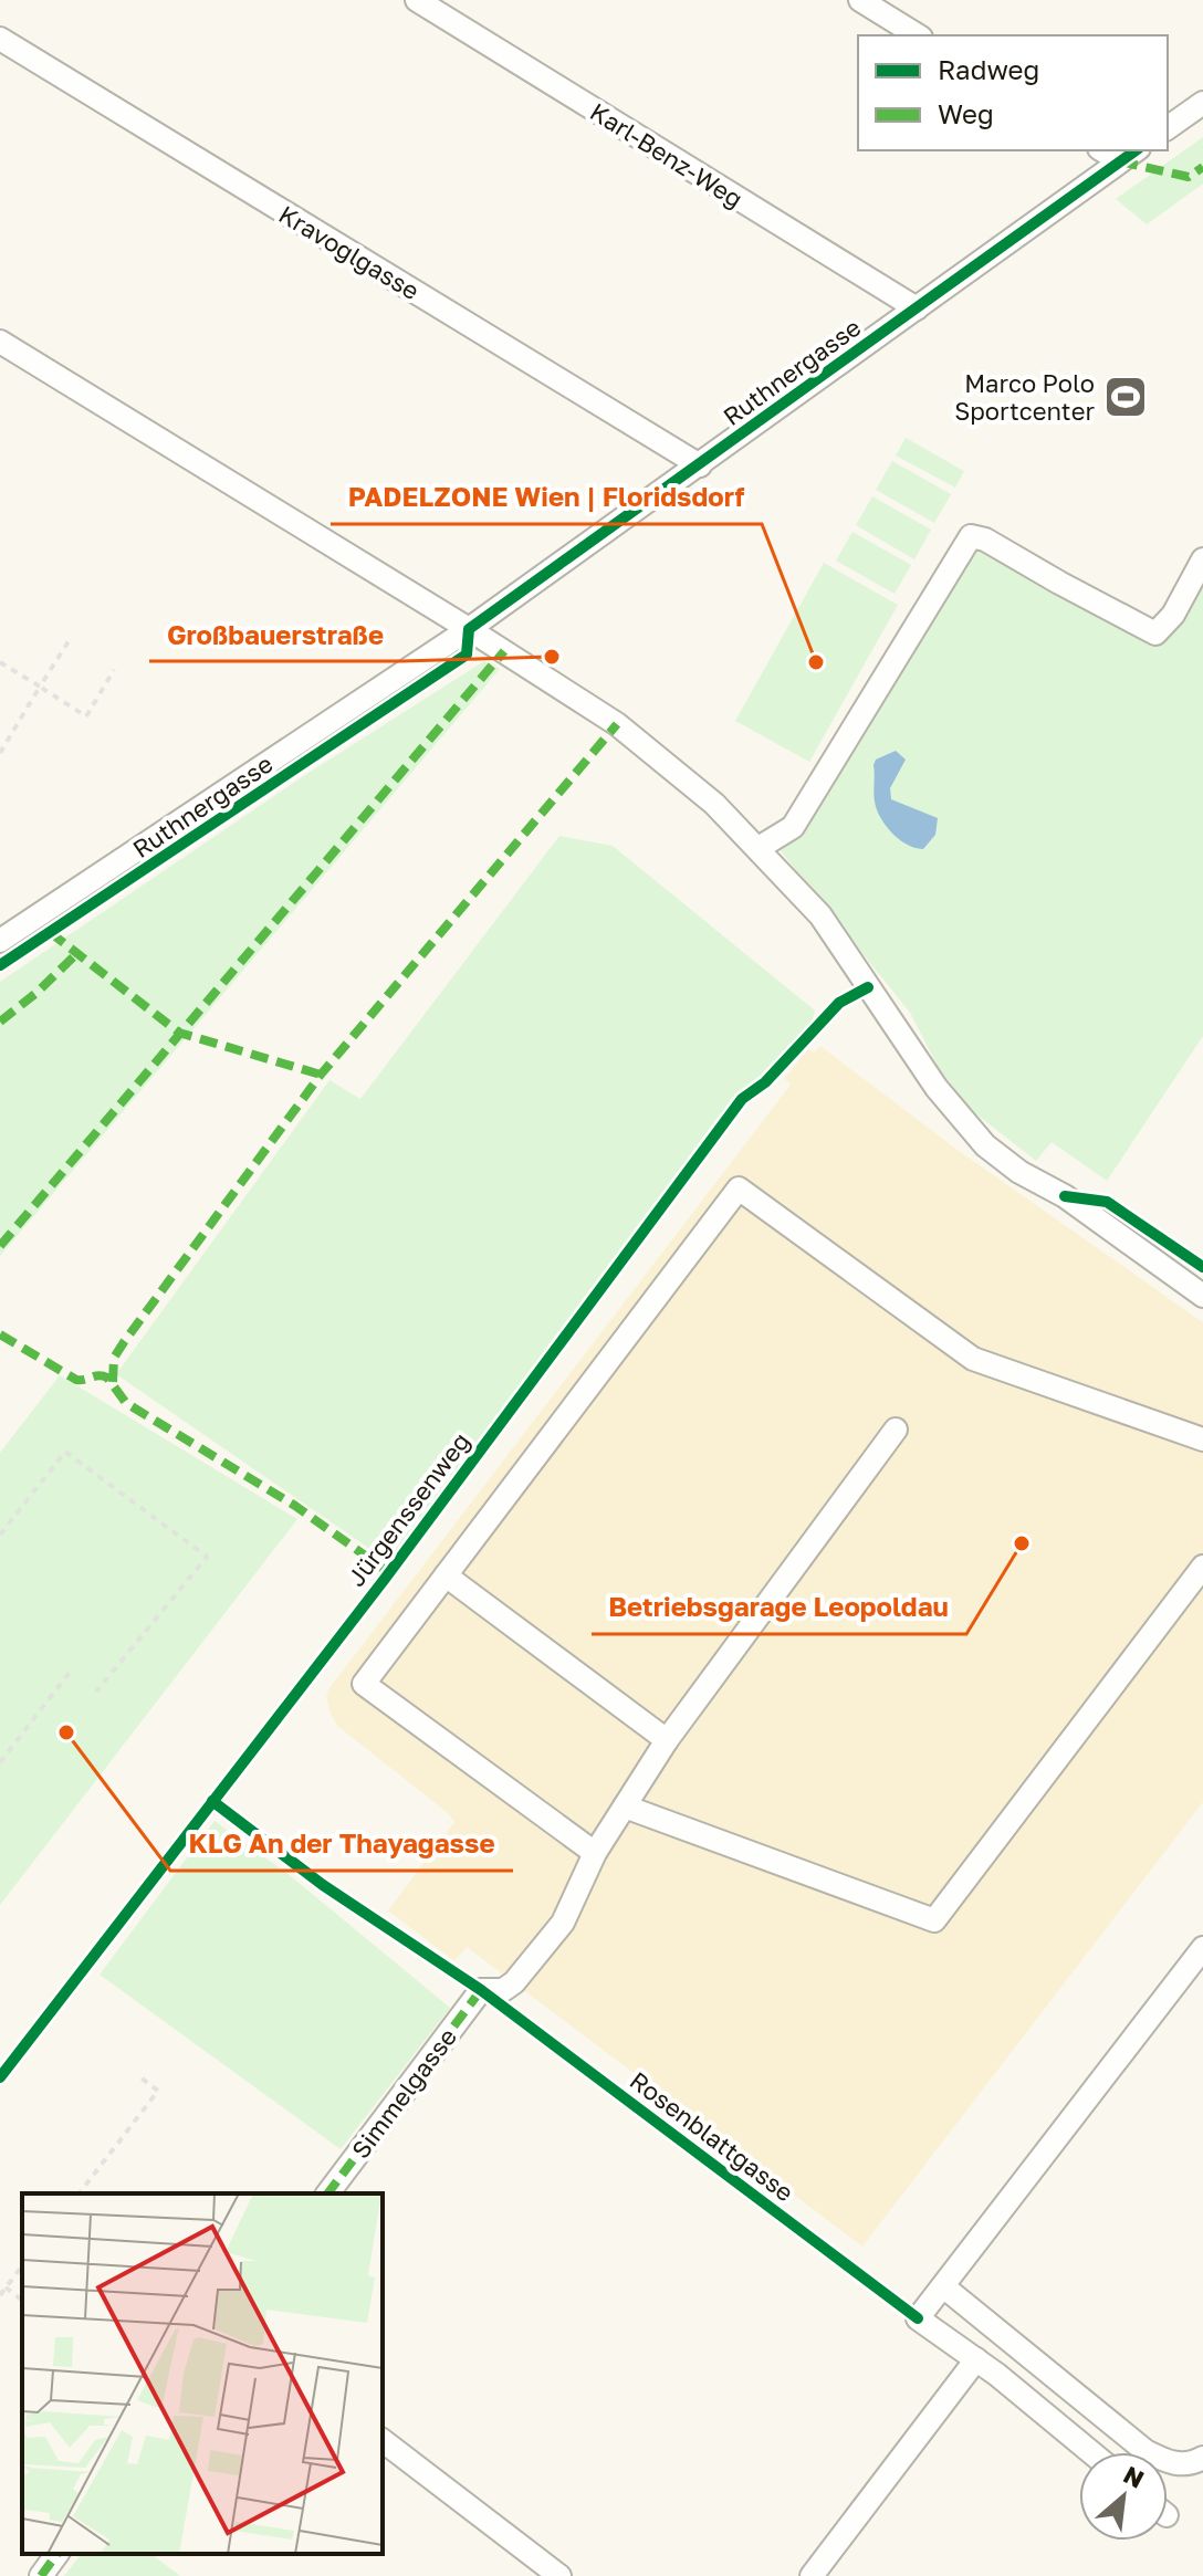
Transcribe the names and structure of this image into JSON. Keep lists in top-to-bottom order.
{
  "streets": {
    "street": [
      "Karl-Benz-Weg",
      "Kravoglgasse",
      "Ruthnergasse",
      "Simmelgasse"
    ],
    "cycle path": ["Jürgenssenweg", "Rosenblattgasse"]
  },
  "crossings": [
    ["Karl-Benz-Weg", "Ruthnergasse"],
    ["Kravoglgasse", "Ruthnergasse"]
  ],
  "places": {
    "sports": ["Marco Polo Sportcenter"],
    "other": [
      "Großbauerstraße",
      "PADELZONE Wien | Floridsdorf",
      "Betriebsgarage Leopoldau",
      "KLG An der Thayagasse"
    ]
  },
  "legend": ["Radweg", "Weg"],
  "north": "top right"
}
